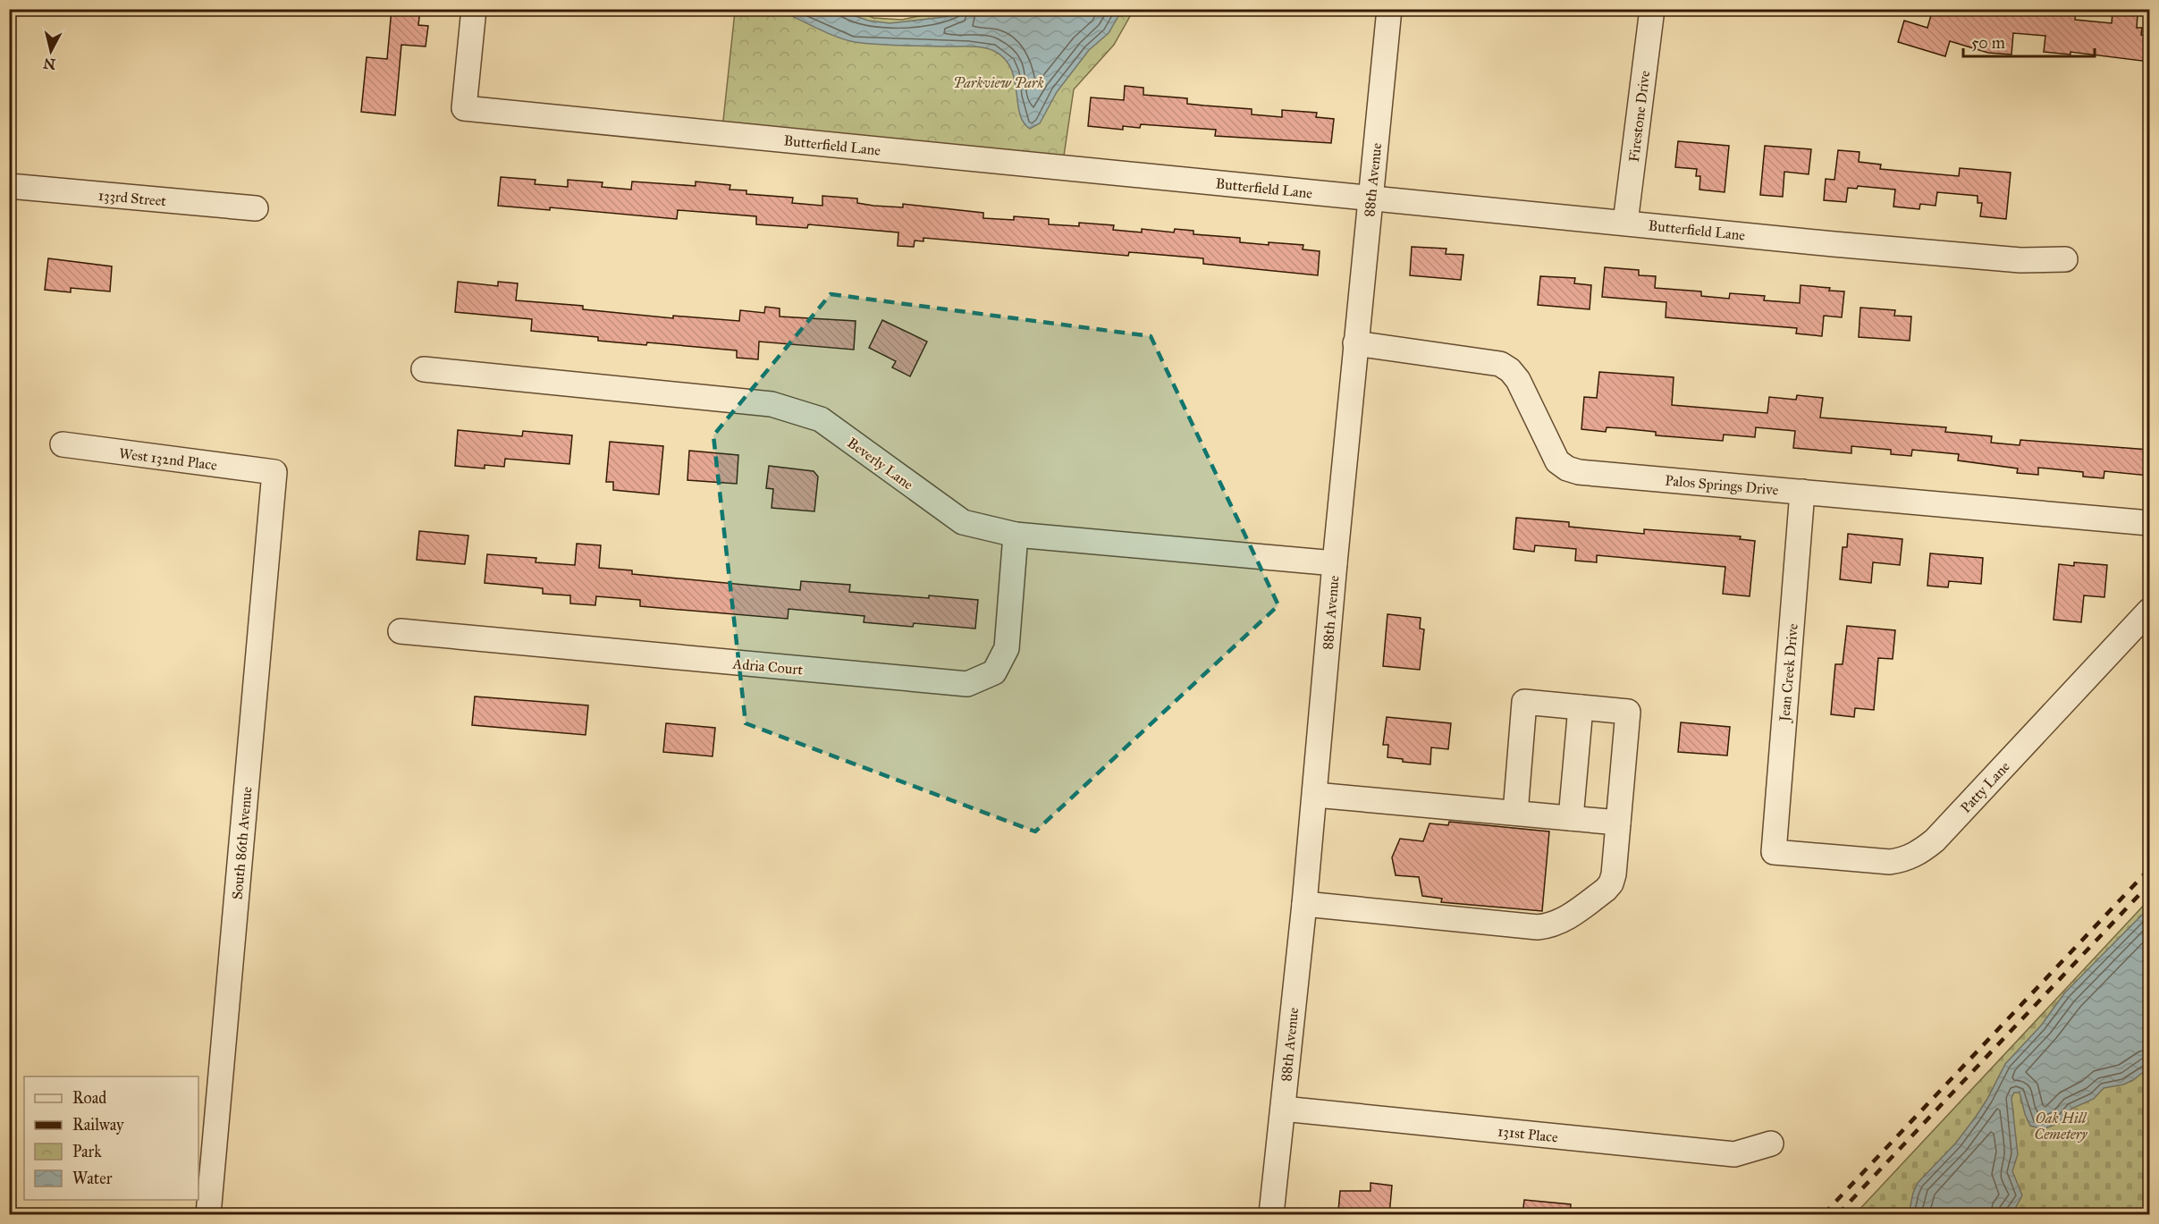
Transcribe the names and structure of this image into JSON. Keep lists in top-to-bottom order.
{
  "streets": {
    "street": [
      "Firestone Drive",
      "Butterfield Lane",
      "88th Avenue",
      "133rd Street",
      "West 132nd Place",
      "Beverly Lane",
      "Palos Springs Drive",
      "Adria Court",
      "Jean Creek Drive",
      "Patty Lane",
      "South 86th Avenue",
      "131st Place"
    ]
  },
  "crossings": [
    ["Firestone Drive", "Butterfield Lane"],
    ["Butterfield Lane", "88th Avenue"],
    ["88th Avenue", "Beverly Lane"],
    ["88th Avenue", "Palos Springs Drive"],
    ["88th Avenue", "131st Place"],
    ["West 132nd Place", "South 86th Avenue"],
    ["Beverly Lane", "Adria Court"],
    ["Palos Springs Drive", "Jean Creek Drive"],
    ["Jean Creek Drive", "Patty Lane"]
  ],
  "parks": ["Parkview Park", "Oak Hill Cemetery"],
  "legend": [
    "Road",
    "Railway",
    "Park",
    "Water"
  ],
  "scale_bar": "50 m",
  "north": "bottom"
}
